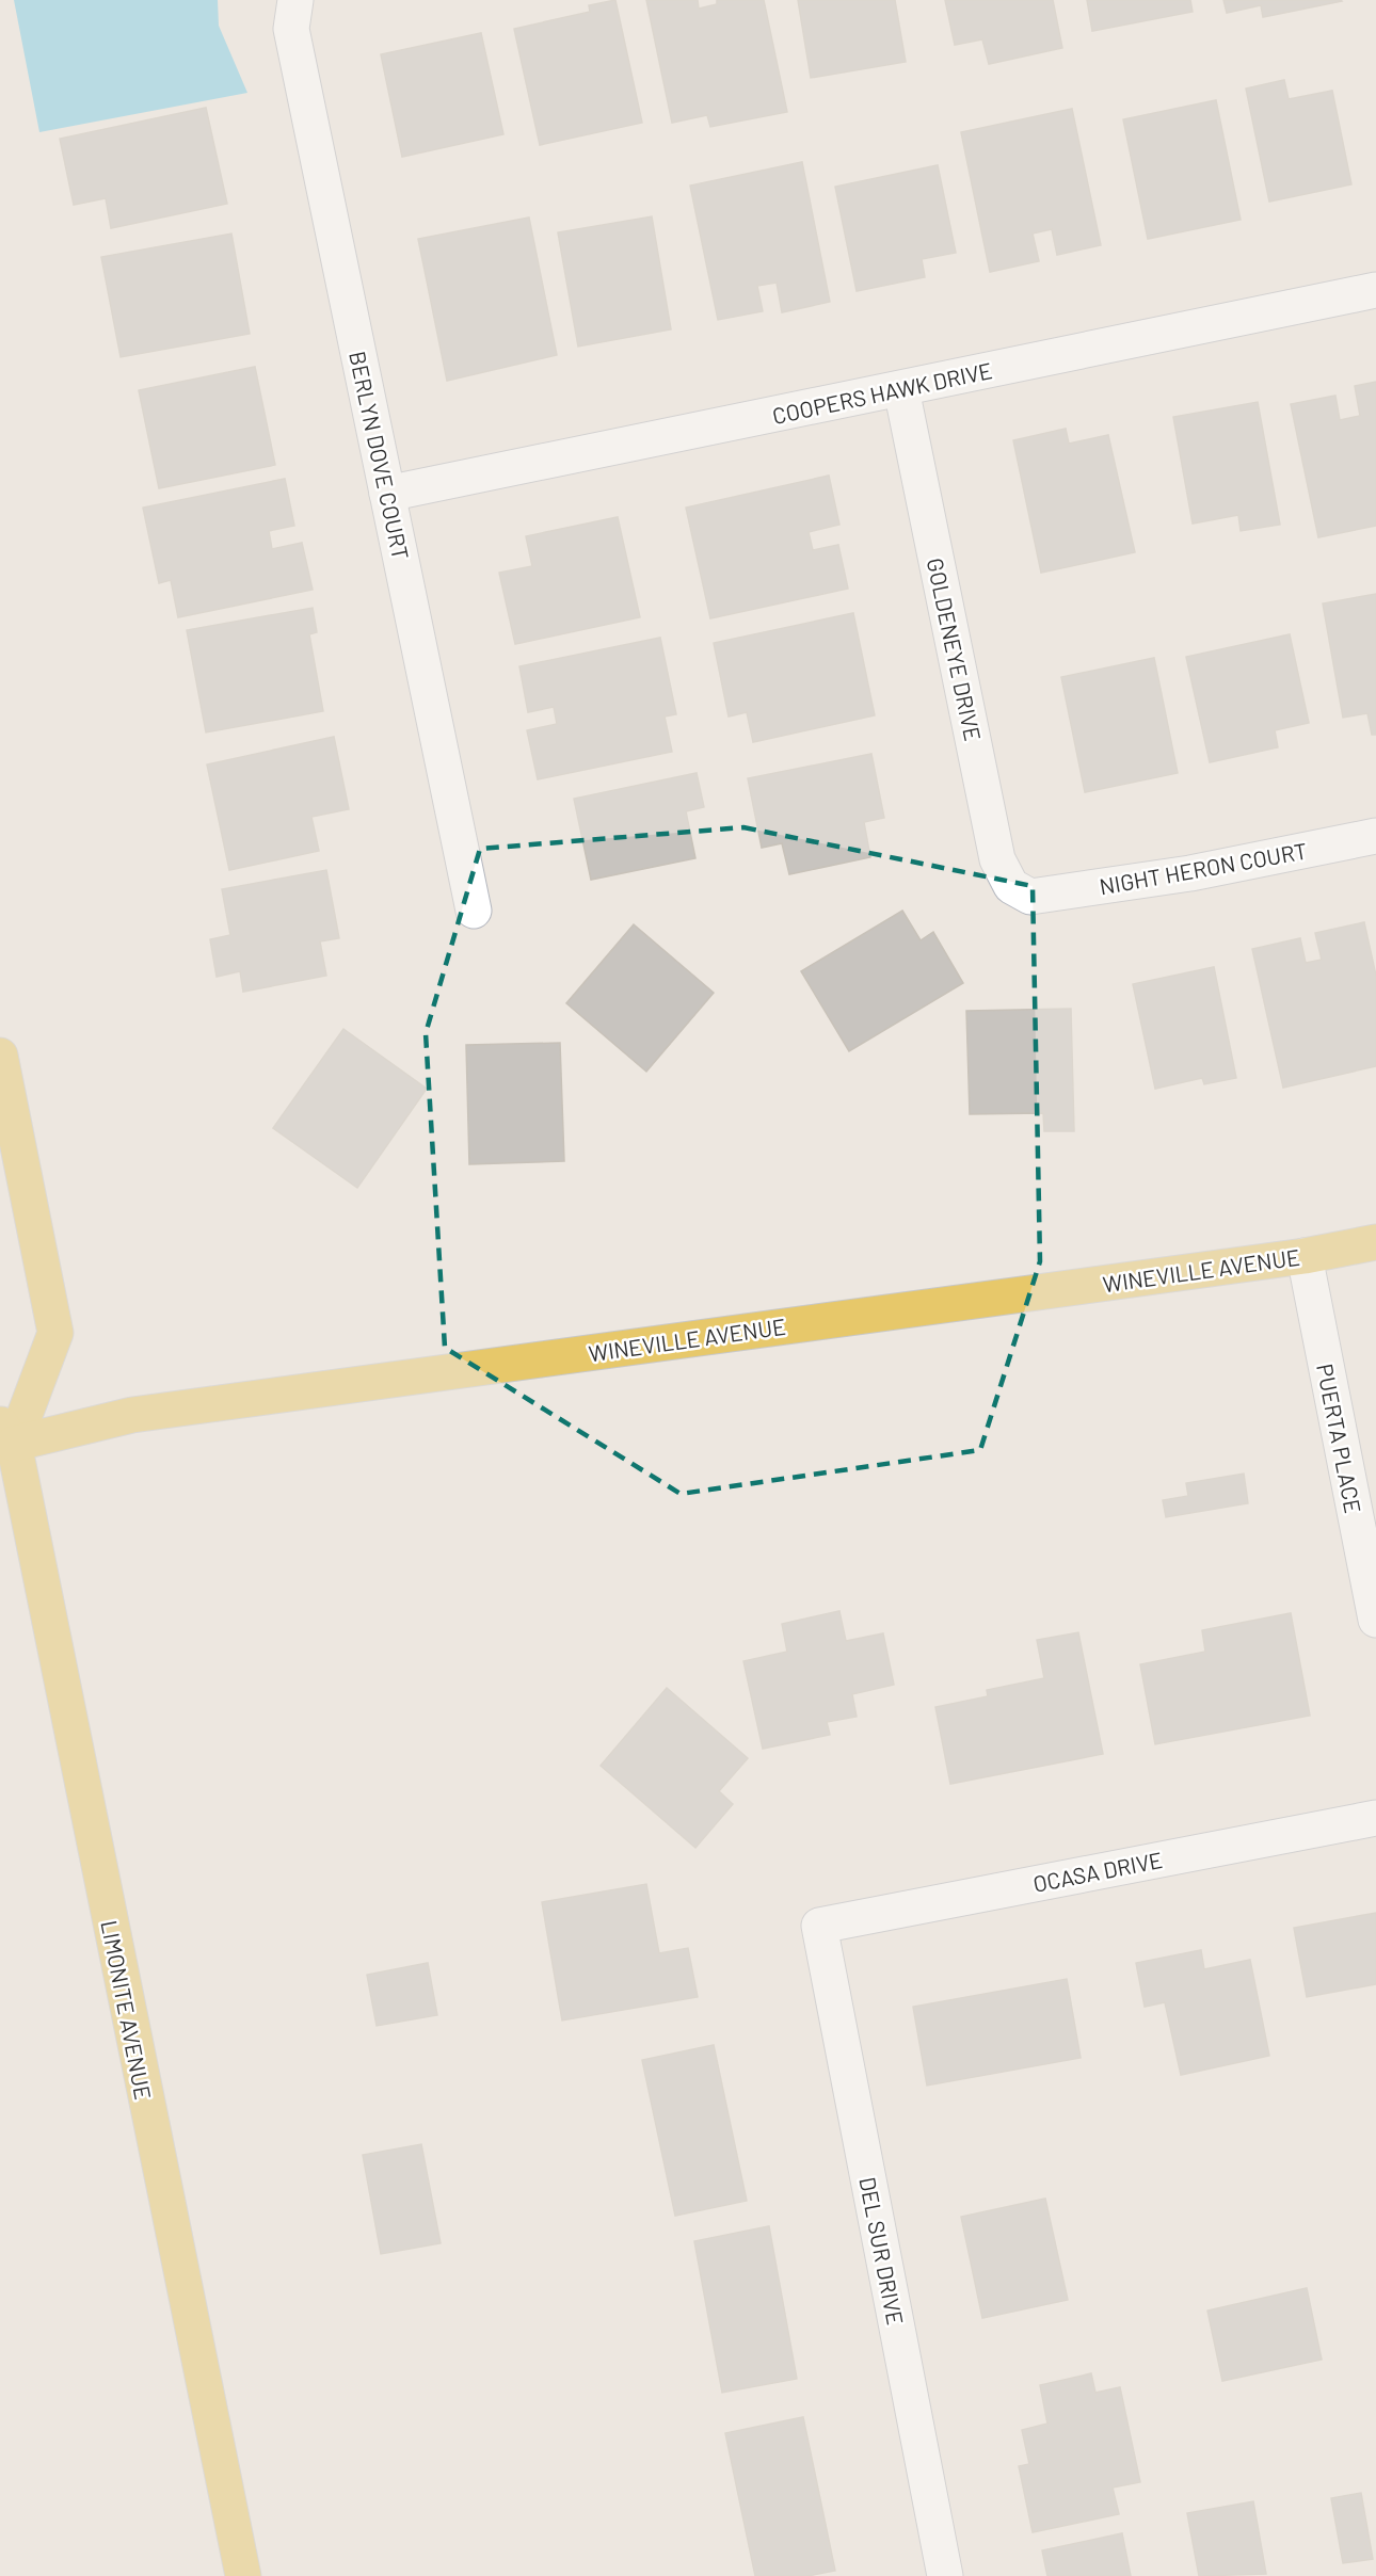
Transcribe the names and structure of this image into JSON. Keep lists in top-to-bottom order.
{
  "streets": {
    "main road": ["WINEVILLE AVENUE", "LIMONITE AVENUE"],
    "street": [
      "COOPERS HAWK DRIVE",
      "BERLYN DOVE COURT",
      "GOLDENEYE DRIVE",
      "NIGHT HERON COURT",
      "PUERTA PLACE",
      "OCASA DRIVE",
      "DEL SUR DRIVE"
    ]
  },
  "crossings": [
    ["COOPERS HAWK DRIVE", "BERLYN DOVE COURT"],
    ["COOPERS HAWK DRIVE", "GOLDENEYE DRIVE"],
    ["GOLDENEYE DRIVE", "NIGHT HERON COURT"],
    ["WINEVILLE AVENUE", "PUERTA PLACE"],
    ["WINEVILLE AVENUE", "LIMONITE AVENUE"],
    ["OCASA DRIVE", "DEL SUR DRIVE"]
  ]
}
